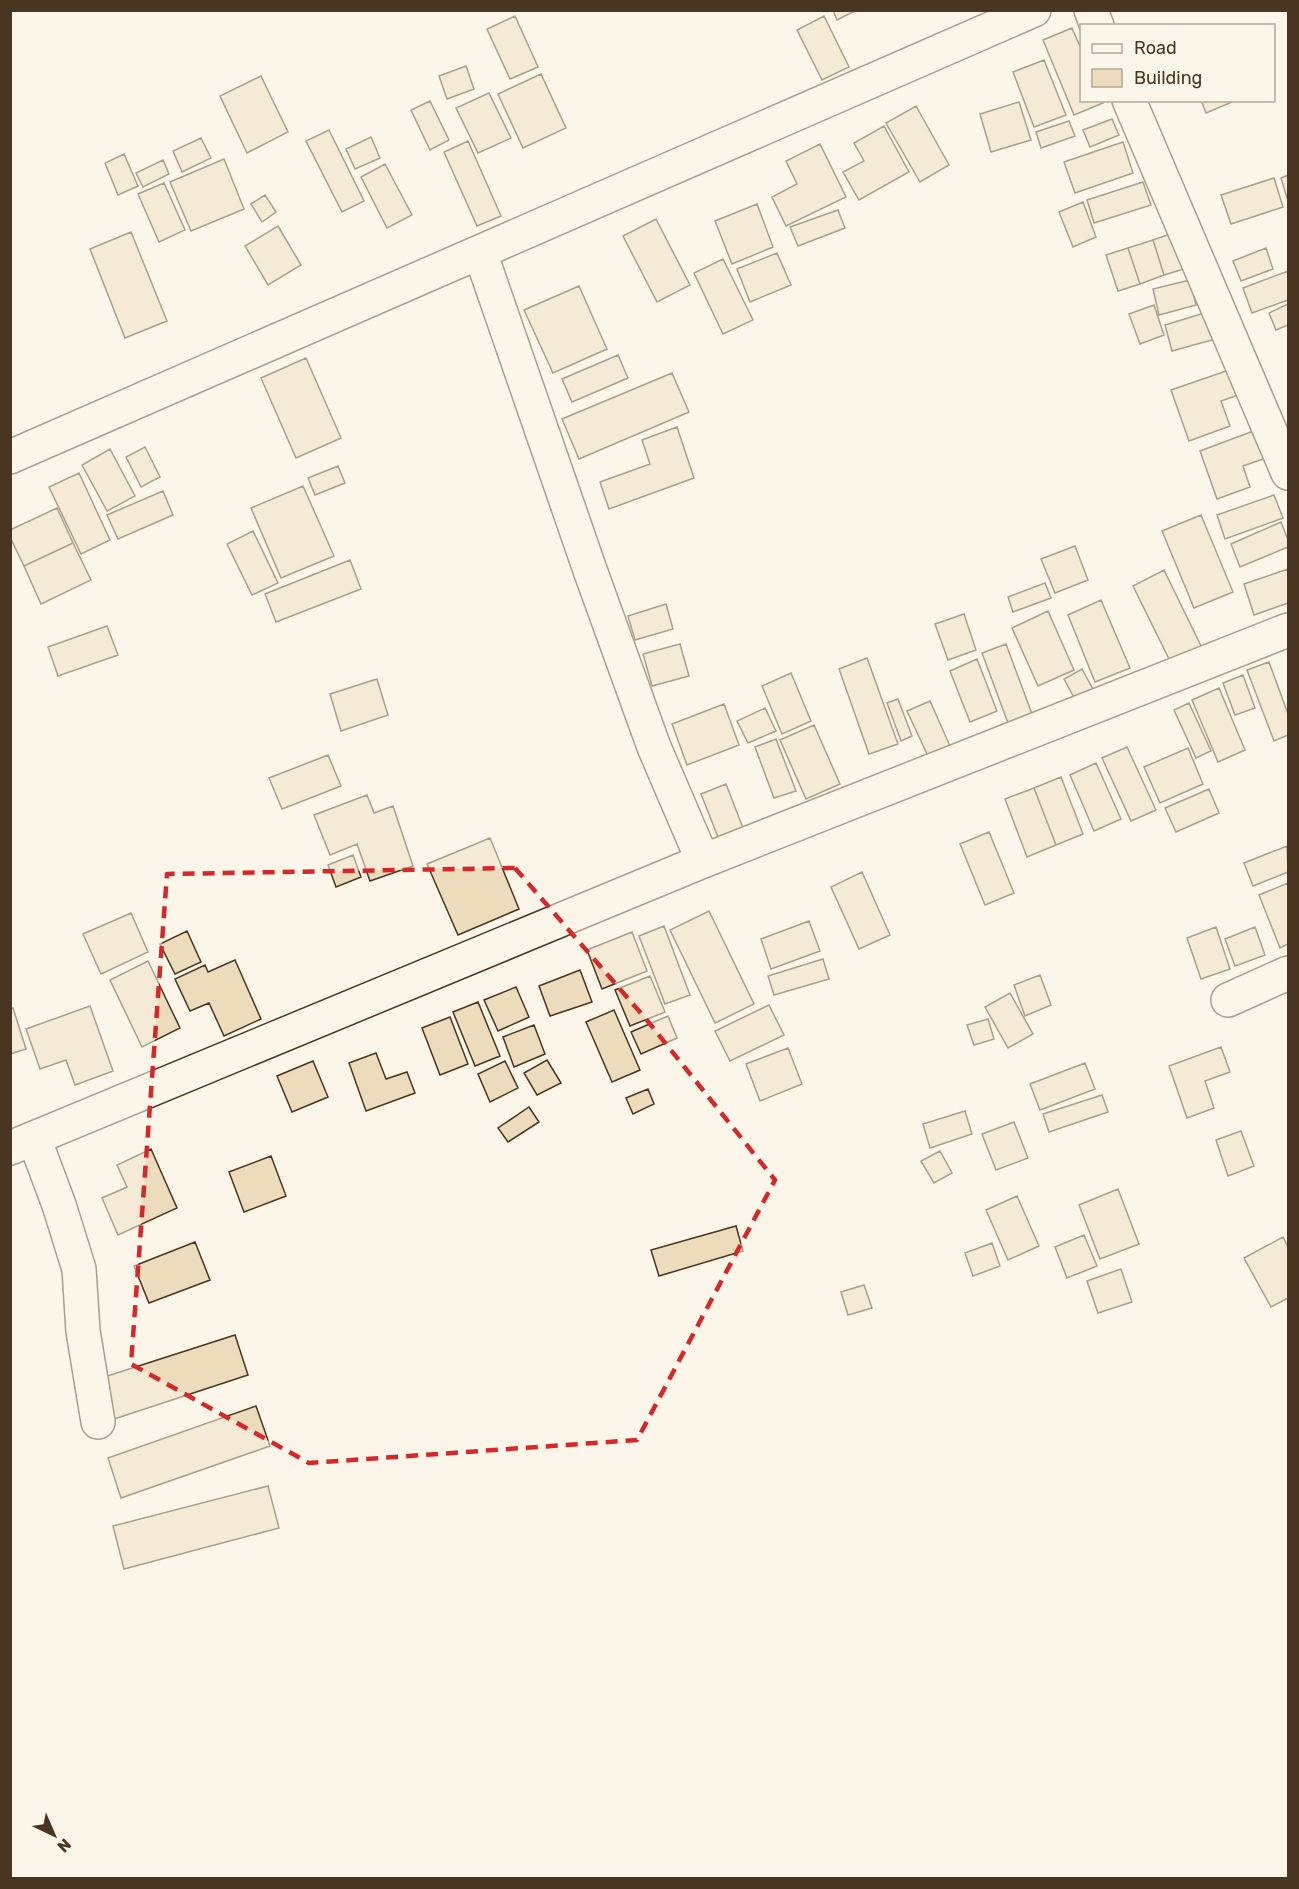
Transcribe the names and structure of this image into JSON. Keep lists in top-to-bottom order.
{
  "legend": ["Road", "Building"],
  "north": "bottom right"
}
